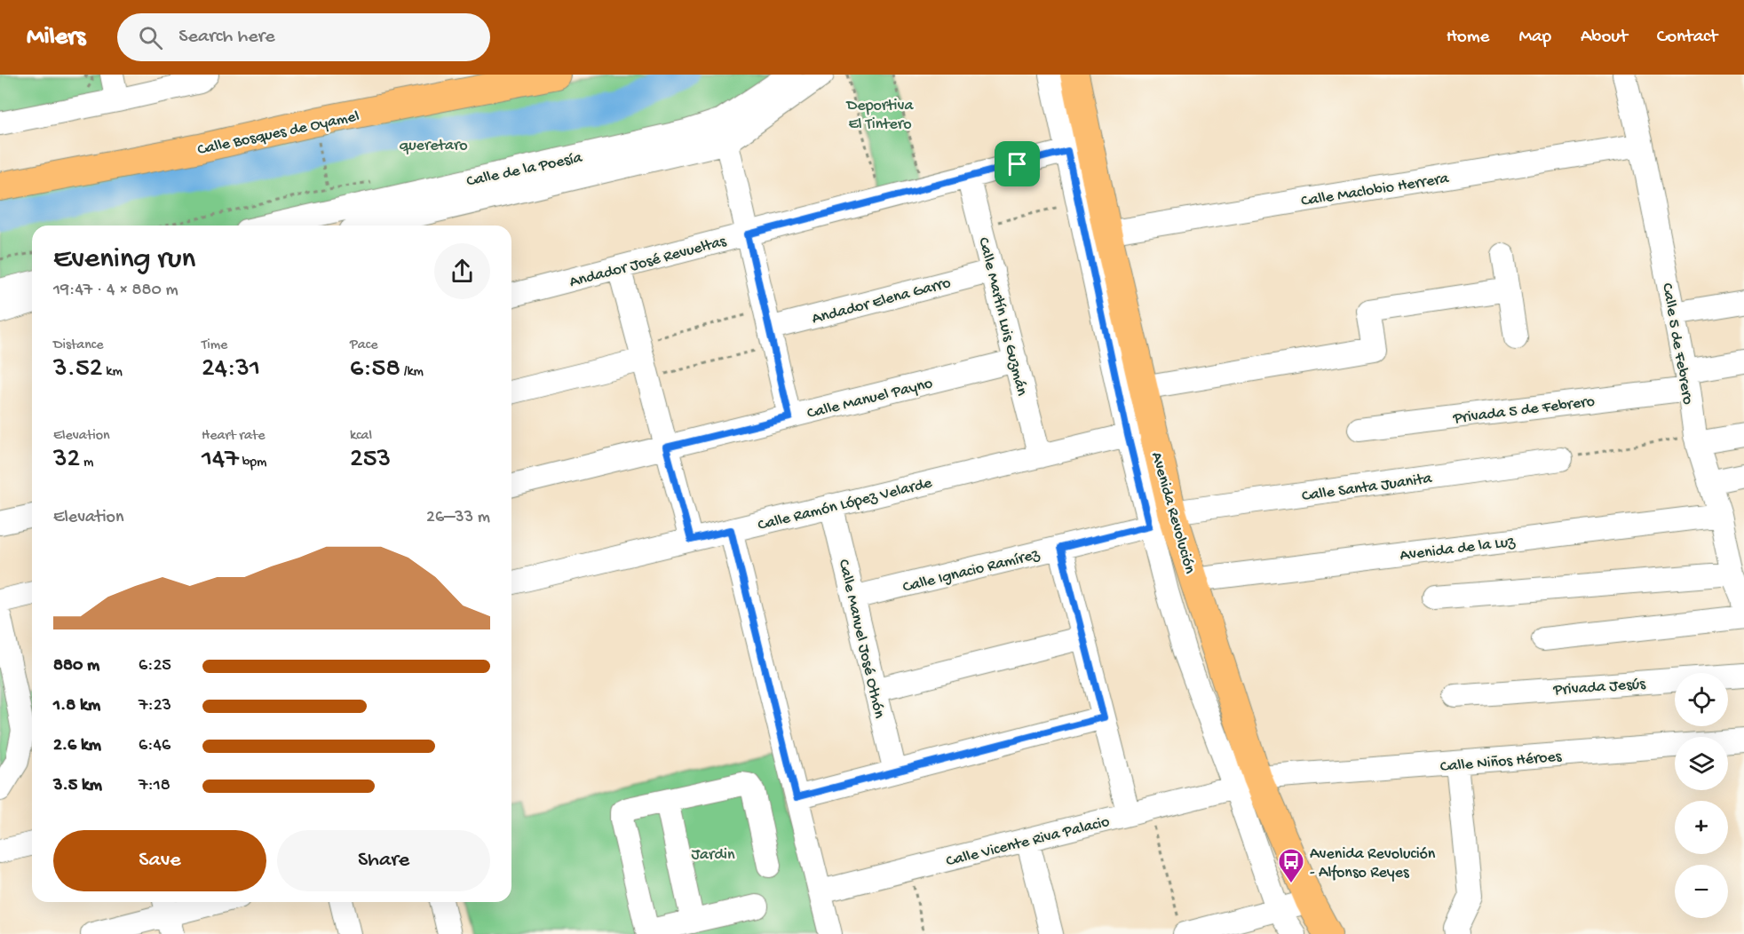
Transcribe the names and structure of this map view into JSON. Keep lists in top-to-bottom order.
{
  "streets": {
    "main road": ["Calle Bosques de Oyamel", "Avenida Revolución"],
    "street": [
      "Calle de la Poesía",
      "Calle Maclobio Herrera",
      "Andador José Revueltas",
      "Andador Elena Garro",
      "Calle Martín Luis Guzmán",
      "Calle 5 de Febrero",
      "Calle Manuel Payno",
      "Privada 5 de Febrero",
      "Calle Santa Juanita",
      "Calle Ramón López Velarde",
      "Avenida de la Luz",
      "Calle Ignacio Ramírez",
      "Calle Manuel José Othón",
      "Privada Jesús",
      "Calle Niños Héroes",
      "Calle Vicente Riva Palacio"
    ]
  },
  "crossings": [
    ["Calle Maclobio Herrera", "Calle 5 de Febrero"],
    ["Calle Maclobio Herrera", "Avenida Revolución"],
    ["Andador José Revueltas", "Calle Martín Luis Guzmán"],
    ["Andador José Revueltas", "Avenida Revolución"],
    ["Andador Elena Garro", "Calle Martín Luis Guzmán"],
    ["Calle Martín Luis Guzmán", "Calle Manuel Payno"],
    ["Calle Martín Luis Guzmán", "Calle Ramón López Velarde"],
    ["Calle 5 de Febrero", "Privada 5 de Febrero"],
    ["Calle 5 de Febrero", "Avenida de la Luz"],
    ["Calle Santa Juanita", "Avenida Revolución"],
    ["Calle Santa Juanita", "Calle Ignacio Ramírez"],
    ["Calle Ramón López Velarde", "Avenida Revolución"],
    ["Calle Ramón López Velarde", "Calle Manuel José Othón"],
    ["Avenida Revolución", "Avenida de la Luz"],
    ["Avenida Revolución", "Calle Ignacio Ramírez"],
    ["Avenida Revolución", "Calle Niños Héroes"],
    ["Avenida Revolución", "Calle Vicente Riva Palacio"],
    ["Calle Ignacio Ramírez", "Calle Manuel José Othón"],
    ["Calle Niños Héroes", "Calle Vicente Riva Palacio"]
  ],
  "parks": ["Deportiva El Tintero", "queretaro", "Jardin"],
  "places": {
    "bus stop": ["Avenida Revolución - Alfonso Reyes"]
  },
  "page": {
    "header": "Milers",
    "search": "Search here",
    "nav": [
      "Home",
      "Map",
      "About",
      "Contact"
    ],
    "heading": ["Evening run", "19:47 · 4 × 880 m"],
    "stats": [
      ["Distance", "3.52 km"],
      ["Time", "24:31"],
      ["Pace", "6:58 /km"],
      ["Elevation", "32 m"],
      ["Heart rate", "147 bpm"],
      ["kcal", "253"]
    ],
    "chart": ["Elevation", "26–33 m"],
    "list": [
      {
        "name": "880 m",
        "note": "6:25"
      },
      {
        "name": "1.8 km",
        "note": "7:23"
      },
      {
        "name": "2.6 km",
        "note": "6:46"
      },
      {
        "name": "3.5 km",
        "note": "7:18"
      }
    ],
    "map_buttons": ["+", "−"],
    "buttons": ["Save", "Share"]
  }
}
